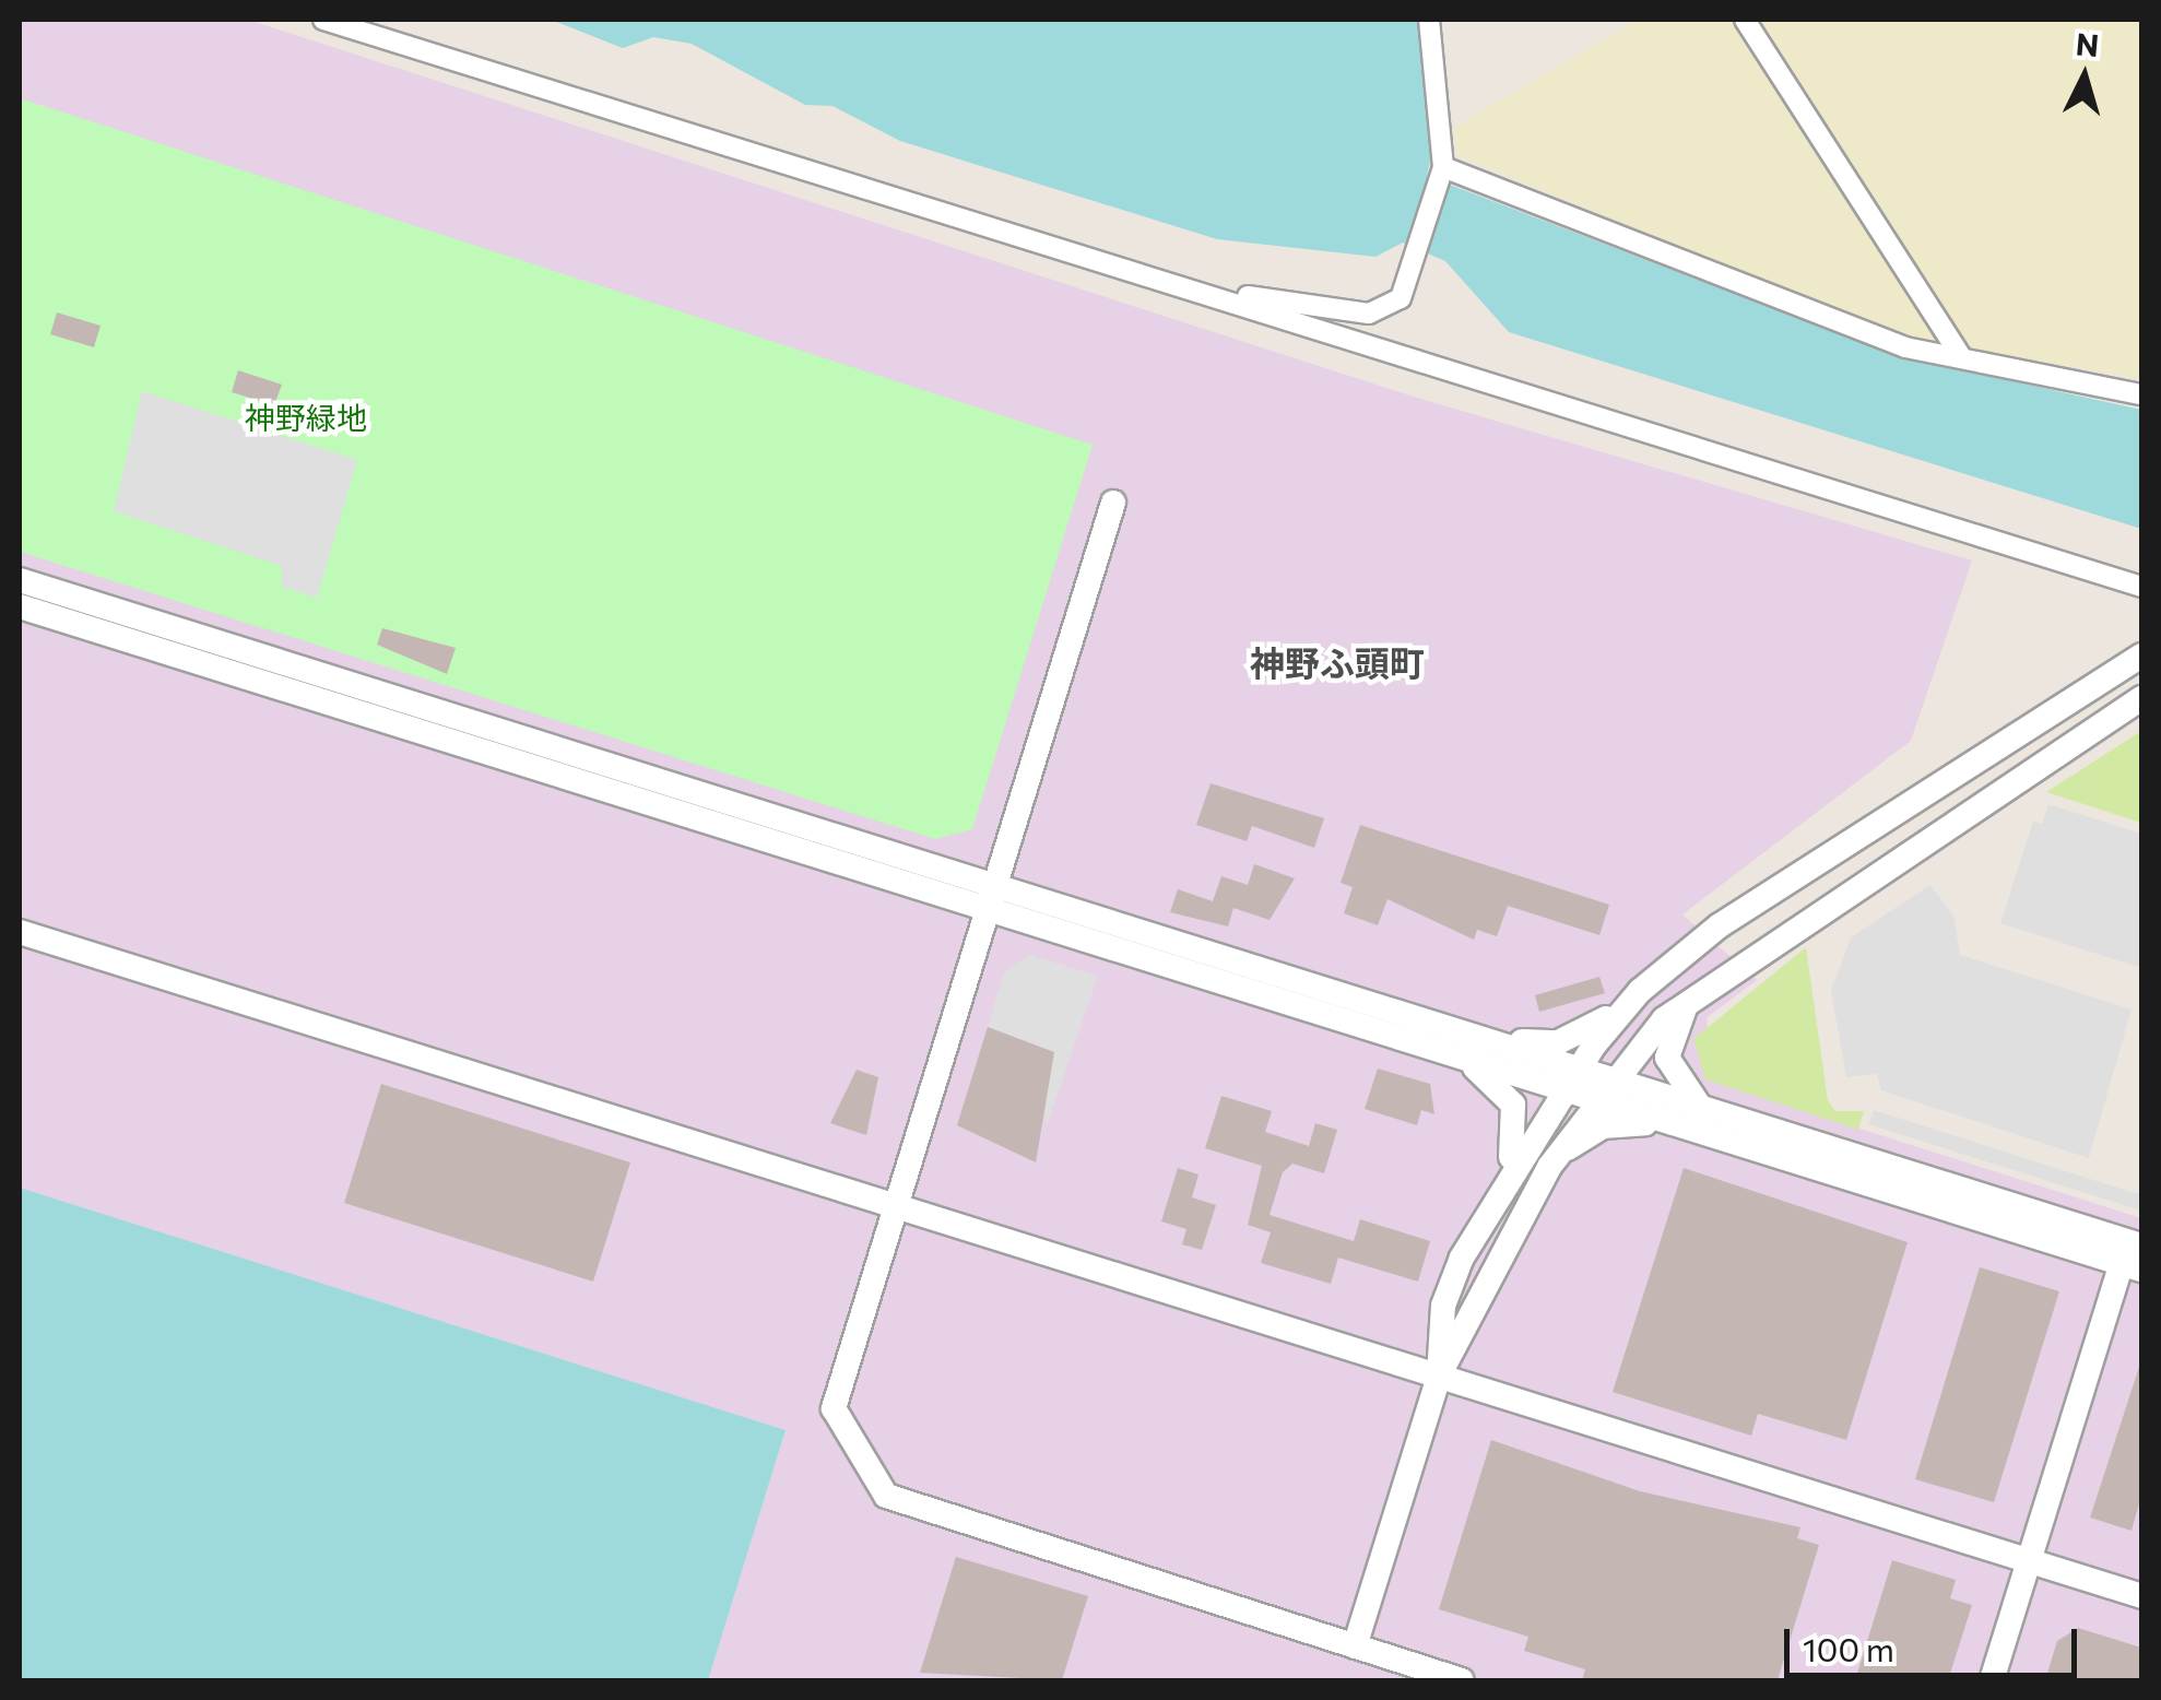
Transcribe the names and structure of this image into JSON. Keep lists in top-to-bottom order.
{
  "districts": ["神野ふ頭町"],
  "parks": ["神野緑地"],
  "scale_bar": "100 m",
  "north": "top"
}
